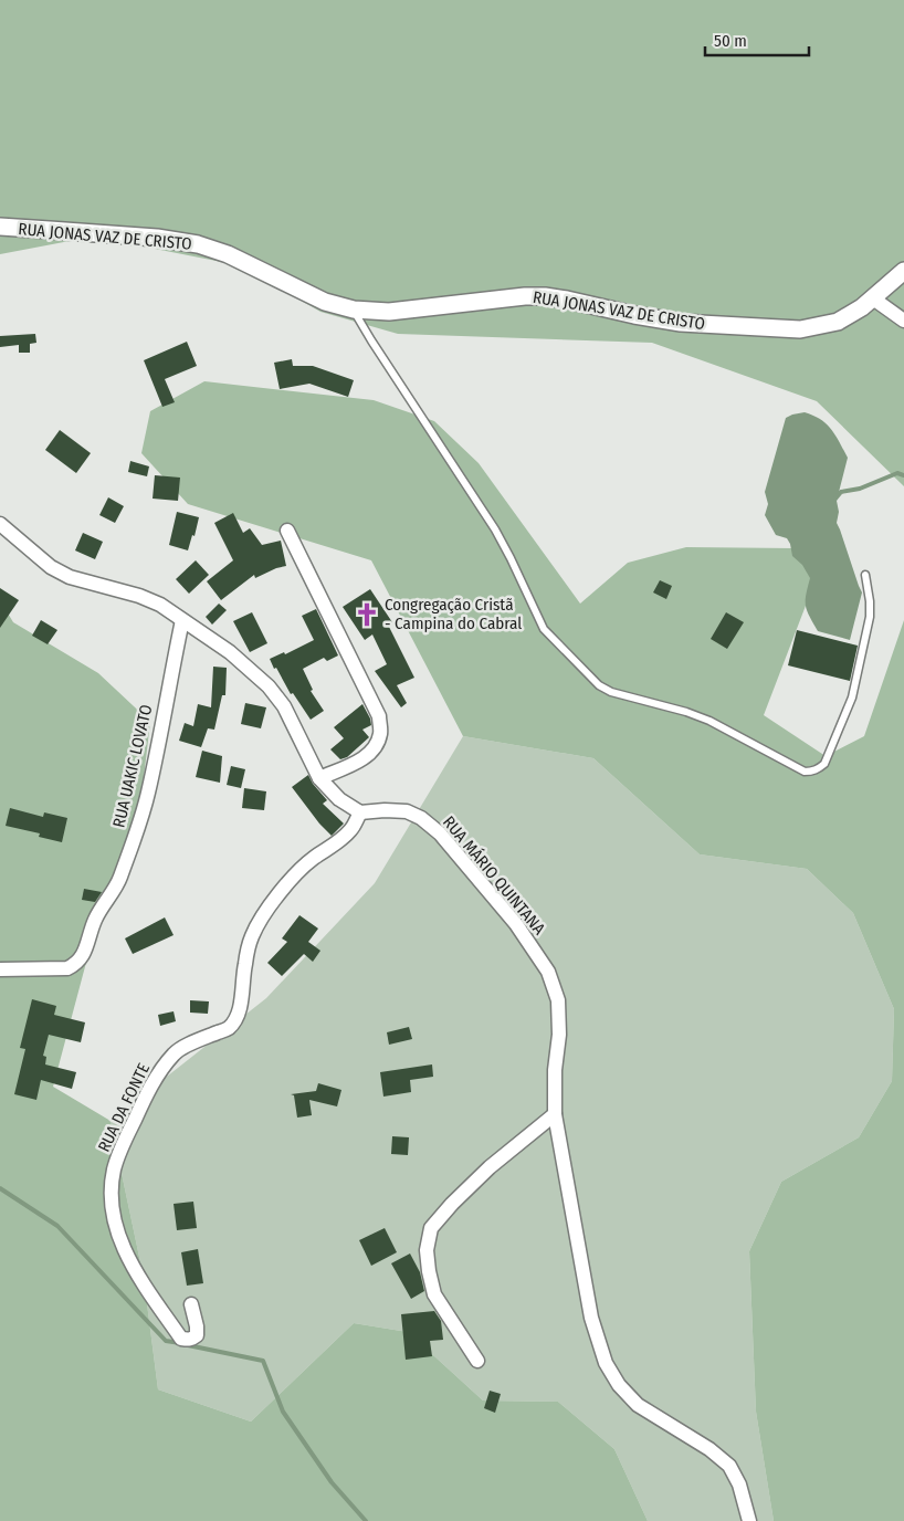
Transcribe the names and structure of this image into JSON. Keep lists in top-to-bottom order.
{
  "streets": {
    "street": [
      "RUA JONAS VAZ DE CRISTO",
      "RUA UAKIC LOVATO",
      "RUA MÁRIO QUINTANA",
      "RUA DA FONTE"
    ]
  },
  "crossings": [
    ["RUA MÁRIO QUINTANA", "RUA DA FONTE"]
  ],
  "places": {
    "church": ["Congregação Cristã - Campina do Cabral"]
  },
  "scale_bar": "50 m"
}
